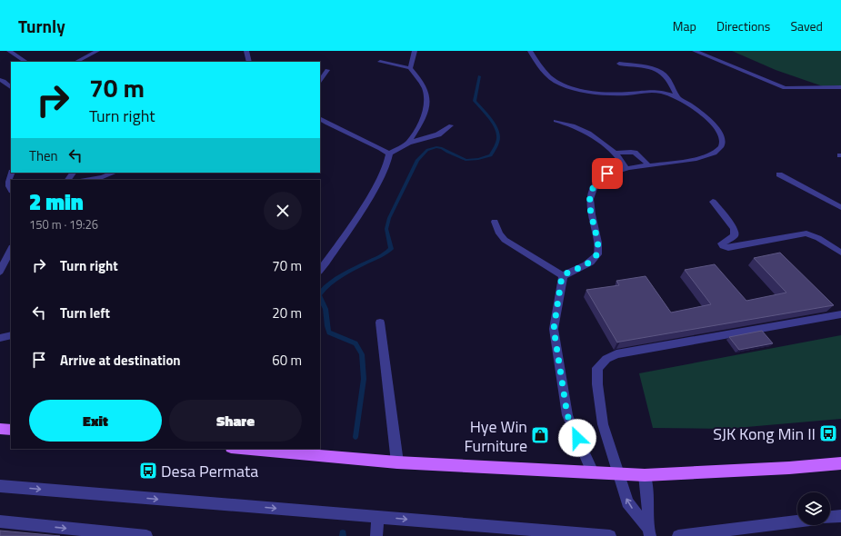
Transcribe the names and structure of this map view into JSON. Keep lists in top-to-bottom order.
{
  "places": {
    "bus stop": ["SJK Kong Min II", "Desa Permata"],
    "shop": ["Hye Win Furniture"]
  },
  "page": {
    "header": "Turnly",
    "nav": ["Map", "Directions", "Saved"],
    "turn": ["70 m", "Turn right"],
    "then": "Then",
    "heading": ["2 min", "150 m · 19:26"],
    "list": [
      {
        "name": "Turn right",
        "value": "70 m"
      },
      {
        "name": "Turn left",
        "value": "20 m"
      },
      {
        "name": "Arrive at destination",
        "value": "60 m"
      }
    ],
    "buttons": ["Exit", "Share"]
  }
}
